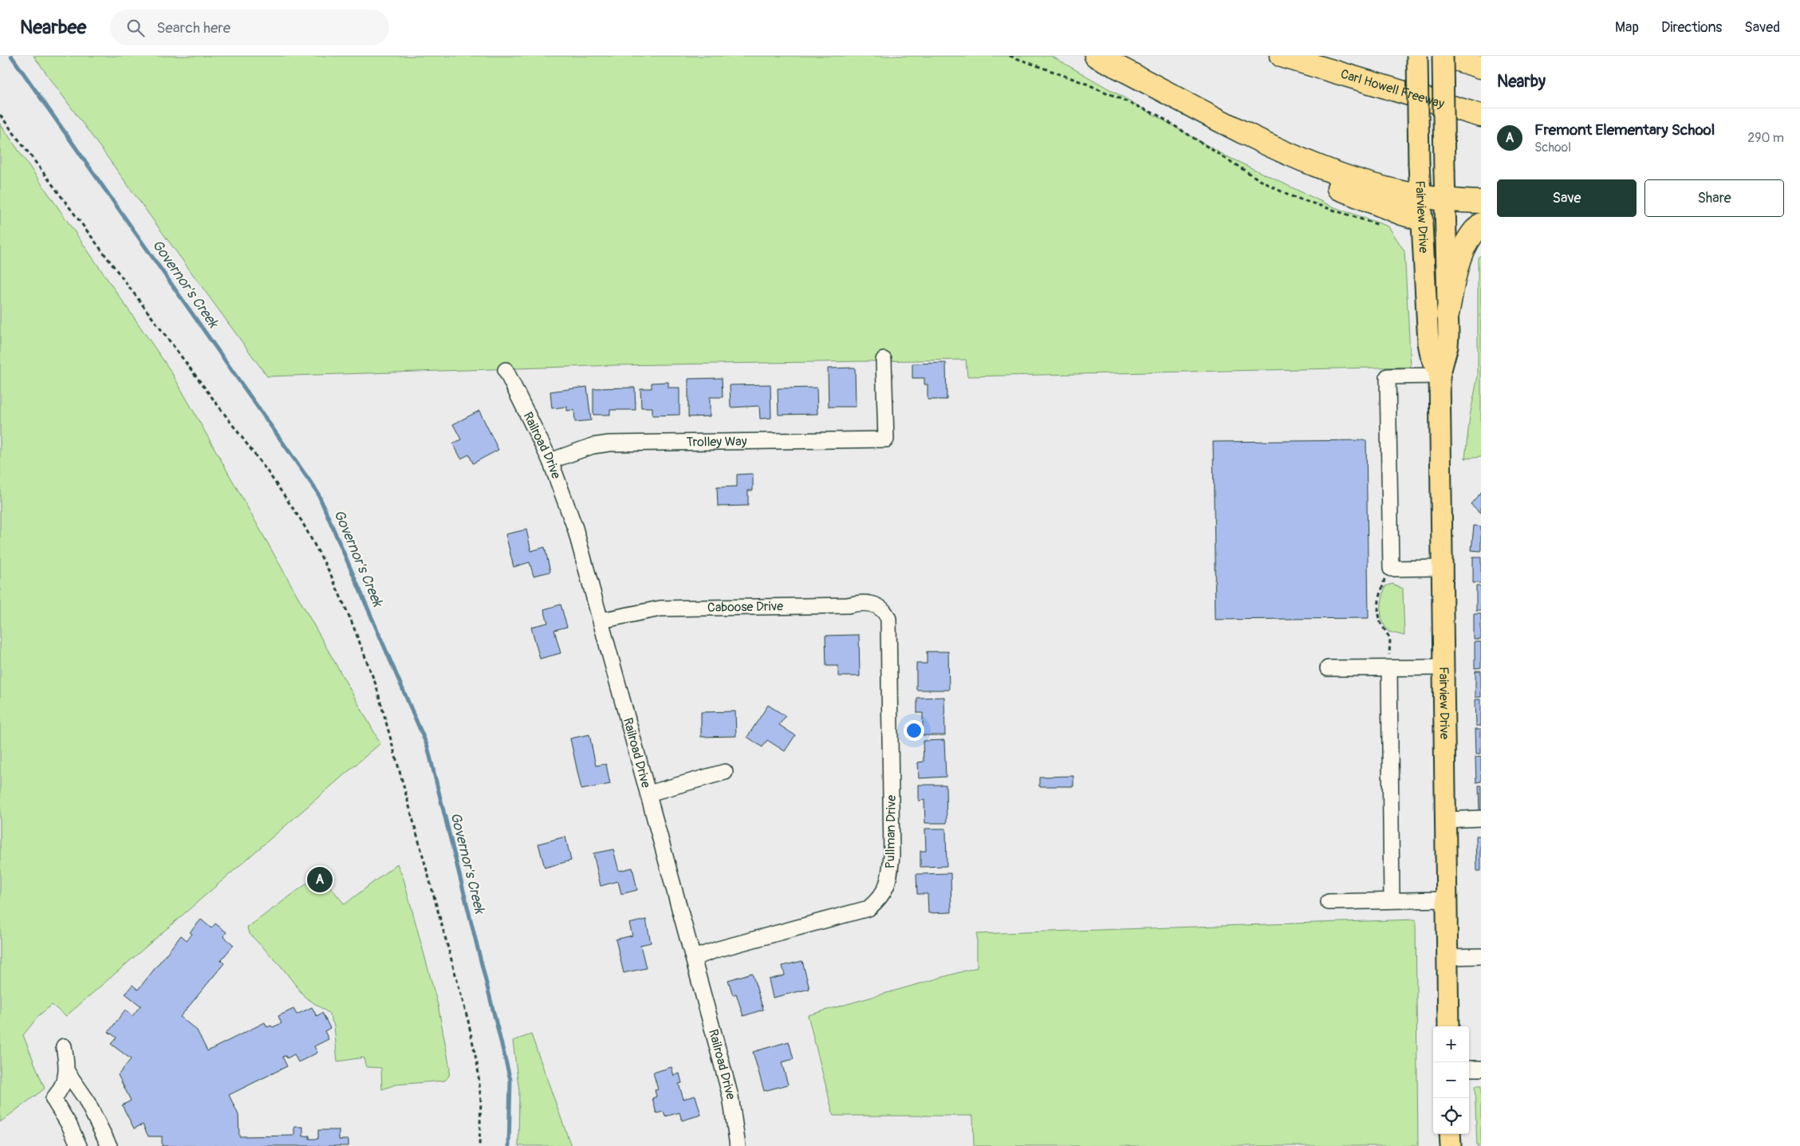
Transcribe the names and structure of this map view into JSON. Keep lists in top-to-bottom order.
{
  "streets": {
    "highway": ["Carl Howell Freeway"],
    "main road": ["Fairview Drive"],
    "street": [
      "Trolley Way",
      "Railroad Drive",
      "Caboose Drive",
      "Pullman Drive"
    ]
  },
  "crossings": [
    ["Trolley Way", "Railroad Drive"],
    ["Railroad Drive", "Caboose Drive"],
    ["Railroad Drive", "Pullman Drive"],
    ["Caboose Drive", "Pullman Drive"]
  ],
  "water": ["Governor's Creek"],
  "page": {
    "header": "Nearbee",
    "search": "Search here",
    "nav": ["Map", "Directions", "Saved"],
    "heading": "Nearby",
    "list": [
      {
        "mark": "A",
        "name": "Fremont Elementary School",
        "note": "School",
        "value": "290 m"
      }
    ],
    "buttons": ["Save", "Share"],
    "pins": "A",
    "map_buttons": ["+", "−"]
  }
}
